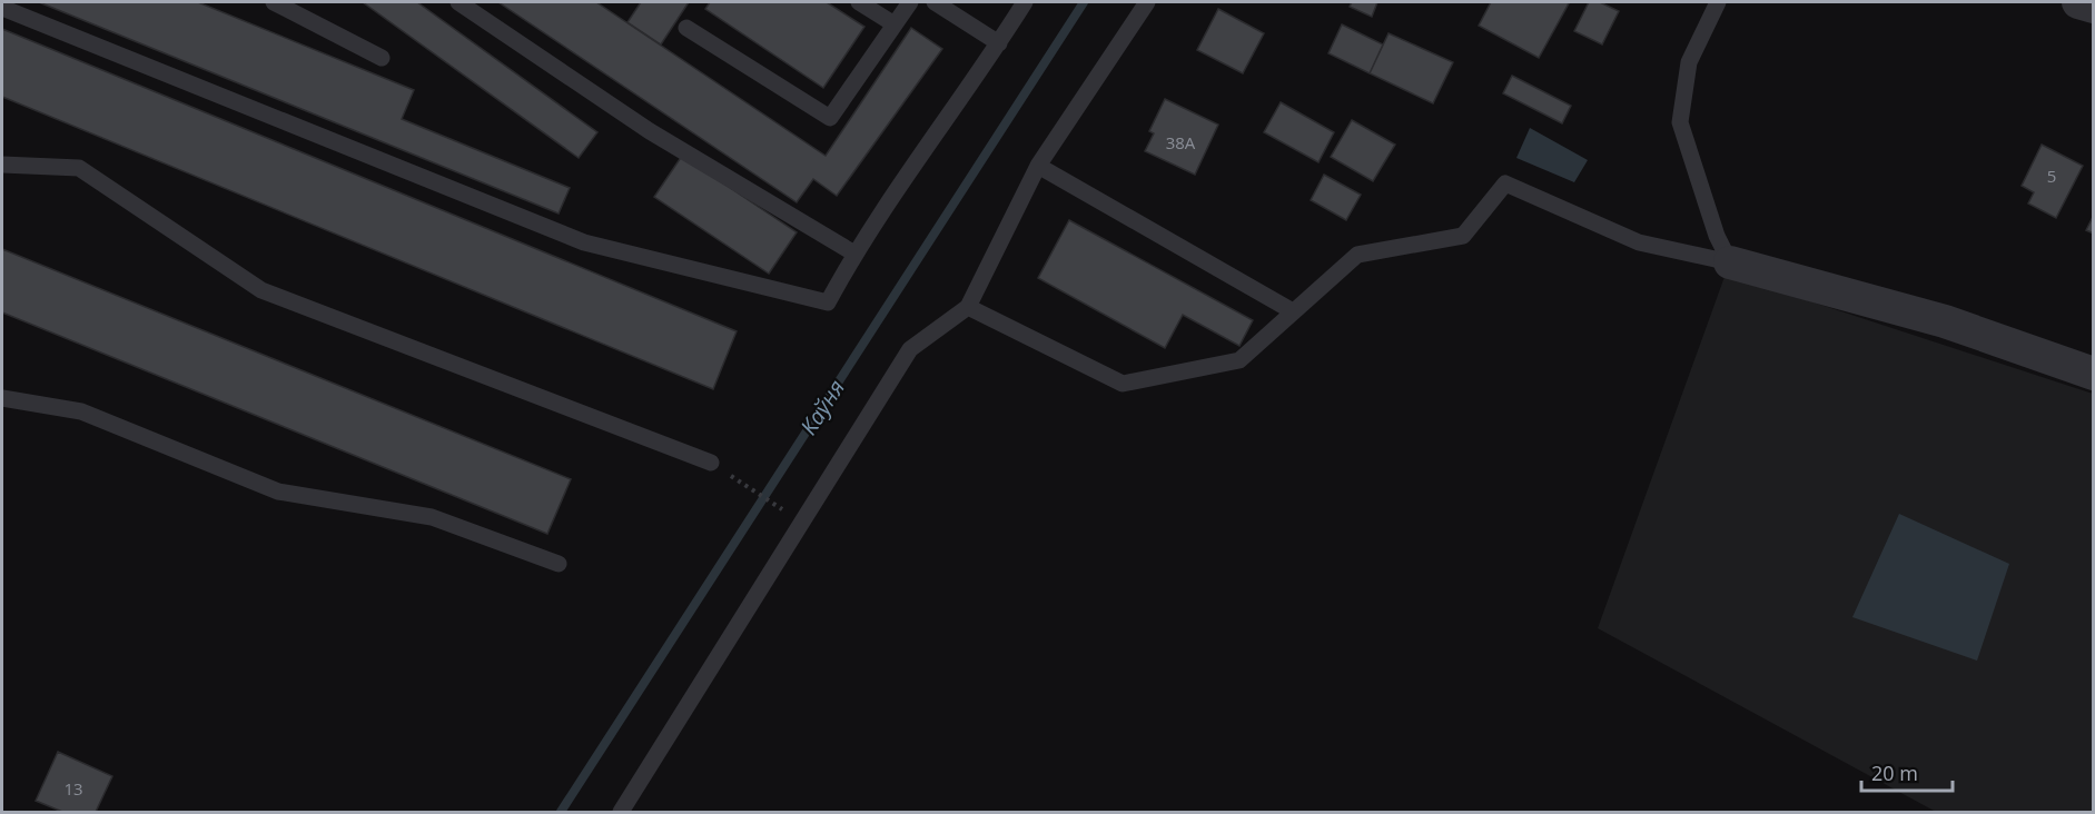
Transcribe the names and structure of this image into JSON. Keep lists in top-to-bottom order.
{
  "water": ["Каўня"],
  "house_numbers": ["38А", "5", "13"],
  "scale_bar": "20 m"
}
